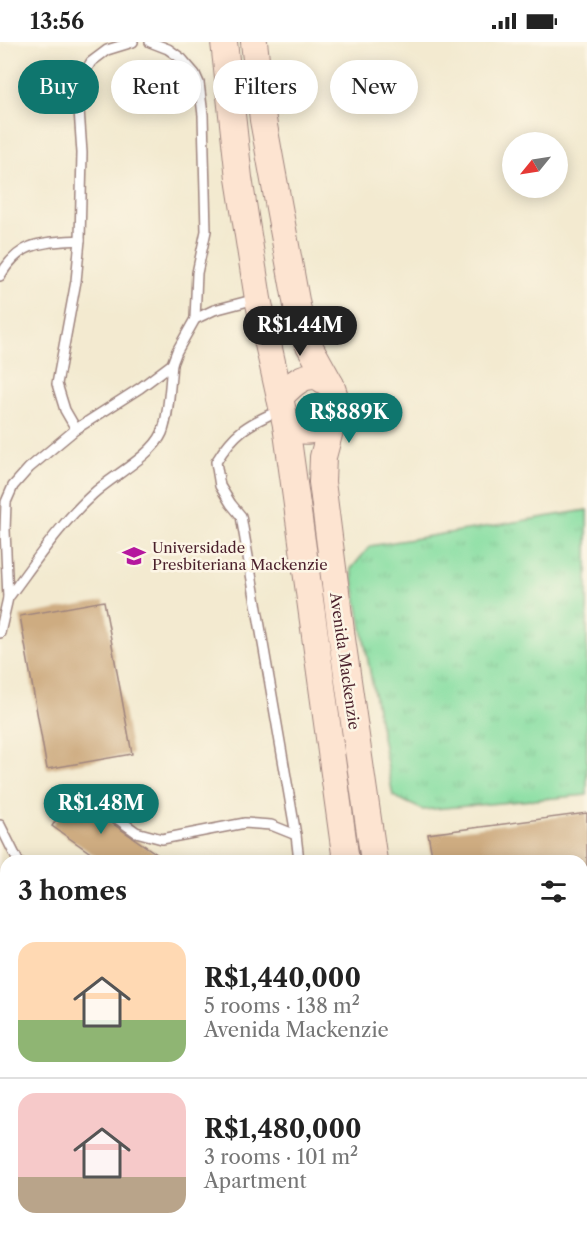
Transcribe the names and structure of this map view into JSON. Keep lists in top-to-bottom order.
{
  "streets": {
    "main road": ["Avenida Mackenzie"]
  },
  "places": {
    "school or university": ["Universidade Presbiteriana Mackenzie"]
  },
  "north": "bottom left",
  "page": {
    "status": "13:56",
    "chip": [
      "Buy",
      "Rent",
      "Filters",
      "New"
    ],
    "price": ["R$1.44M", "R$889K", "R$1.48M"],
    "heading": "3 homes",
    "list": [
      {
        "name": "R$1,440,000",
        "note": "5 rooms · 138 m² · Avenida Mackenzie"
      },
      {
        "name": "R$1,480,000",
        "note": "3 rooms · 101 m² · Apartment"
      }
    ]
  }
}
